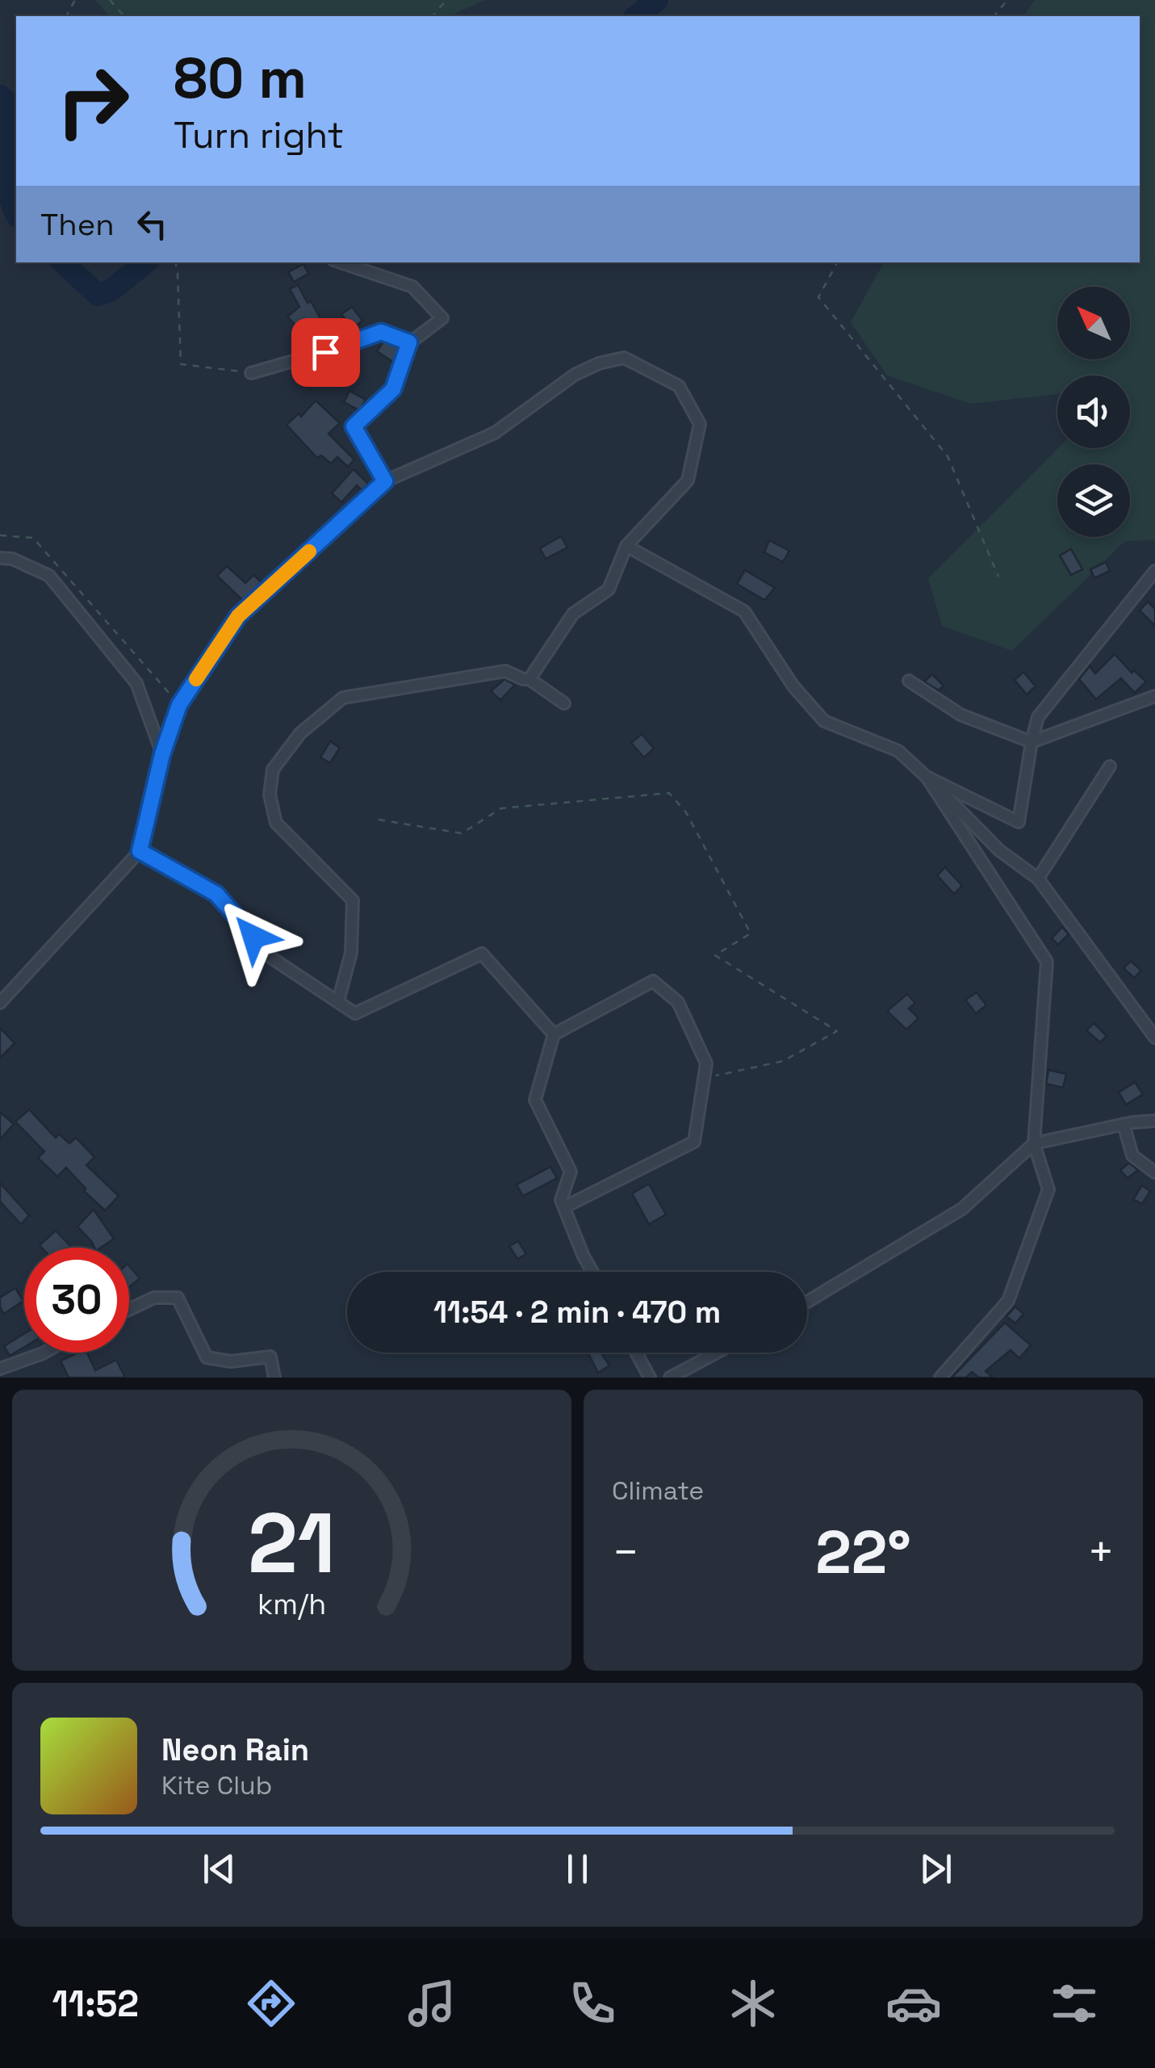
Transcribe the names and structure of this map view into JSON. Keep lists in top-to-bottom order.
{
  "north": "top left",
  "page": {
    "turn": ["80 m", "Turn right"],
    "then": "Then",
    "limit": "30",
    "trip": "11:54 · 2 min · 470 m",
    "tile": "Climate",
    "heat": ["−", "22°", "+"],
    "song": ["Neon Rain", "Kite Club"],
    "tabs": "11:52",
    "gauge": ["21", "km/h"]
  }
}
